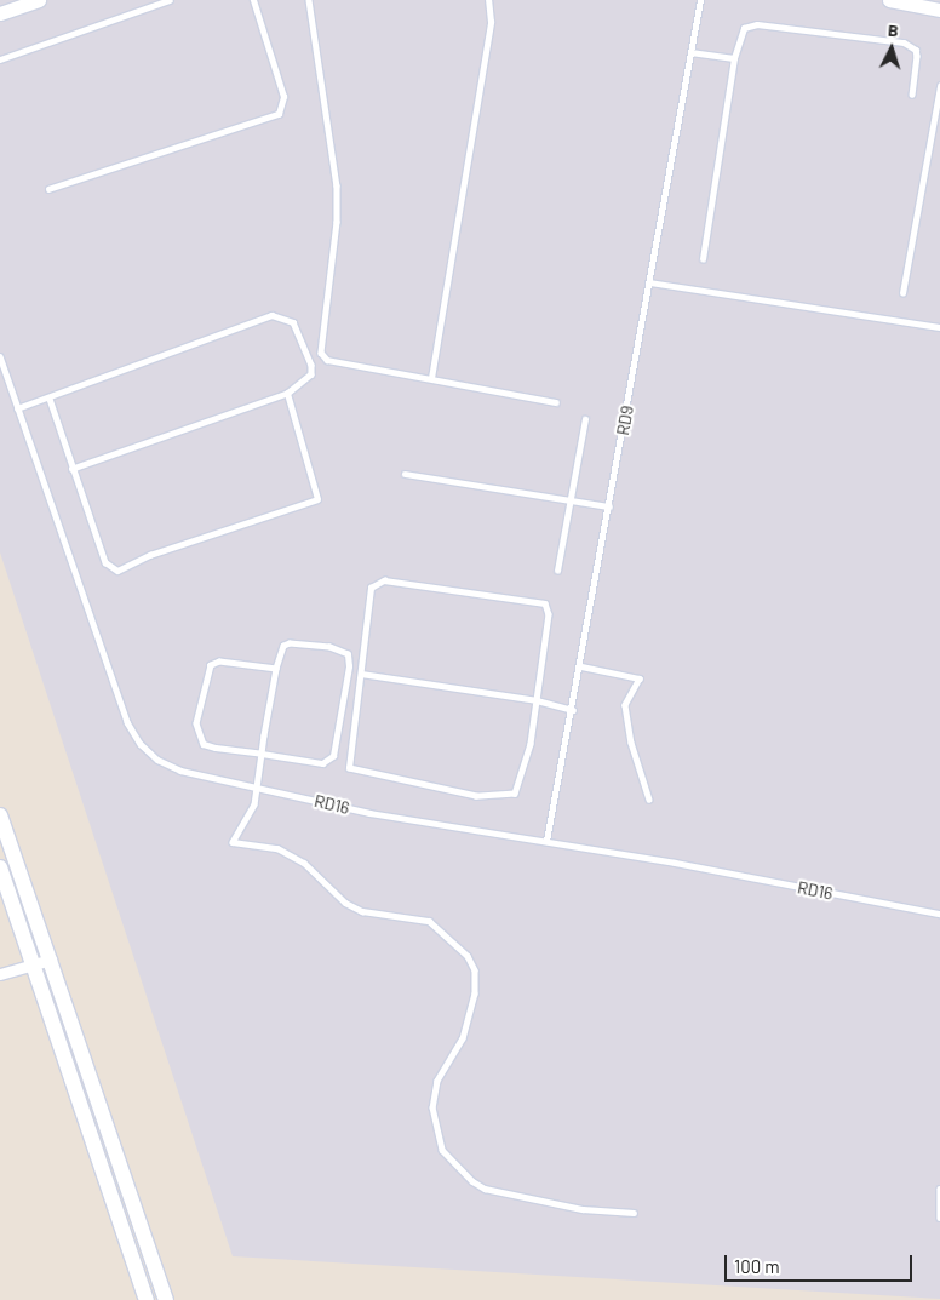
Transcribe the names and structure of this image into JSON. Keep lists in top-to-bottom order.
{
  "streets": {
    "lane": ["RD9", "RD16"]
  },
  "crossings": [
    ["RD9", "RD16"]
  ],
  "scale_bar": "100 m",
  "north": "top"
}
